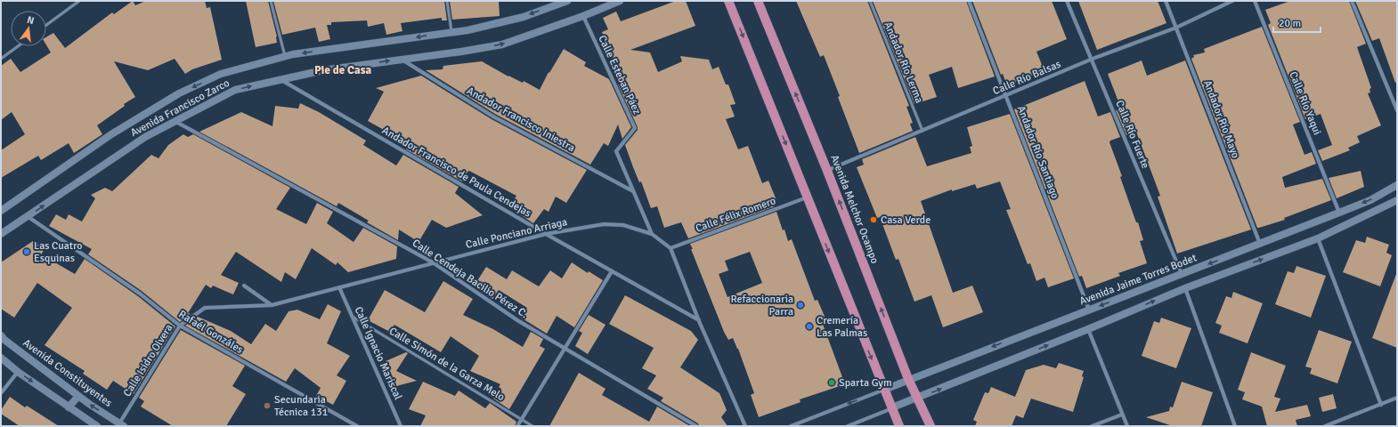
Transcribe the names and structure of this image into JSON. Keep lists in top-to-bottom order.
{
  "streets": {
    "main road": ["Avenida Melchor Ocampo"],
    "street": [
      "Calle Esteban Páez",
      "Calle Río Balsas",
      "Calle Río Yaqui",
      "Avenida Francisco Zarco",
      "Andador Francisco Iniestra",
      "Andador Río Mayo",
      "Calle Río Fuerte",
      "Andador Río Santiago",
      "Andador Francisco de Paula Cendejas",
      "Calle Félix Romero",
      "Calle Ponciano Arriaga",
      "Calle Cendeja Bacilio Pérez C.",
      "Avenida Jaime Torres Bodet",
      "Rafaél Gonzáles",
      "Calle Ignacio Mariscal",
      "Calle Isidro Olvera",
      "Avenida Constituyentes"
    ],
    "lane": ["Andador Río Lerma", "Calle Simón de la Garza Melo"]
  },
  "crossings": [
    ["Andador Río Lerma", "Calle Río Balsas"],
    ["Calle Esteban Páez", "Avenida Francisco Zarco"],
    ["Calle Esteban Páez", "Andador Francisco Iniestra"],
    ["Calle Esteban Páez", "Calle Ponciano Arriaga"],
    ["Calle Río Balsas", "Andador Río Mayo"],
    ["Calle Río Balsas", "Calle Río Fuerte"],
    ["Calle Río Balsas", "Andador Río Santiago"],
    ["Calle Río Balsas", "Avenida Melchor Ocampo"],
    ["Calle Río Yaqui", "Avenida Jaime Torres Bodet"],
    ["Avenida Francisco Zarco", "Andador Francisco Iniestra"],
    ["Avenida Francisco Zarco", "Andador Francisco de Paula Cendejas"],
    ["Avenida Francisco Zarco", "Calle Cendeja Bacilio Pérez C."],
    ["Avenida Francisco Zarco", "Rafaél Gonzáles"],
    ["Andador Río Mayo", "Avenida Jaime Torres Bodet"],
    ["Calle Río Fuerte", "Avenida Jaime Torres Bodet"],
    ["Andador Río Santiago", "Avenida Jaime Torres Bodet"],
    ["Andador Francisco de Paula Cendejas", "Calle Ponciano Arriaga"],
    ["Avenida Melchor Ocampo", "Avenida Jaime Torres Bodet"],
    ["Calle Félix Romero", "Calle Ponciano Arriaga"],
    ["Calle Ponciano Arriaga", "Calle Cendeja Bacilio Pérez C."],
    ["Calle Ponciano Arriaga", "Rafaél Gonzáles"],
    ["Calle Ponciano Arriaga", "Calle Ignacio Mariscal"],
    ["Calle Ponciano Arriaga", "Calle Isidro Olvera"],
    ["Rafaél Gonzáles", "Calle Isidro Olvera"],
    ["Calle Ignacio Mariscal", "Calle Simón de la Garza Melo"],
    ["Calle Isidro Olvera", "Avenida Constituyentes"]
  ],
  "districts": ["Pie de Casa"],
  "places": [
    "Casa Verde",
    "Las Cuatro Esquinas",
    "Refaccionaria Parra",
    "Cremería Las Palmas",
    "Sparta Gym",
    "Secundaria Técnica 131"
  ],
  "scale_bar": "20 m",
  "north": "top"
}
